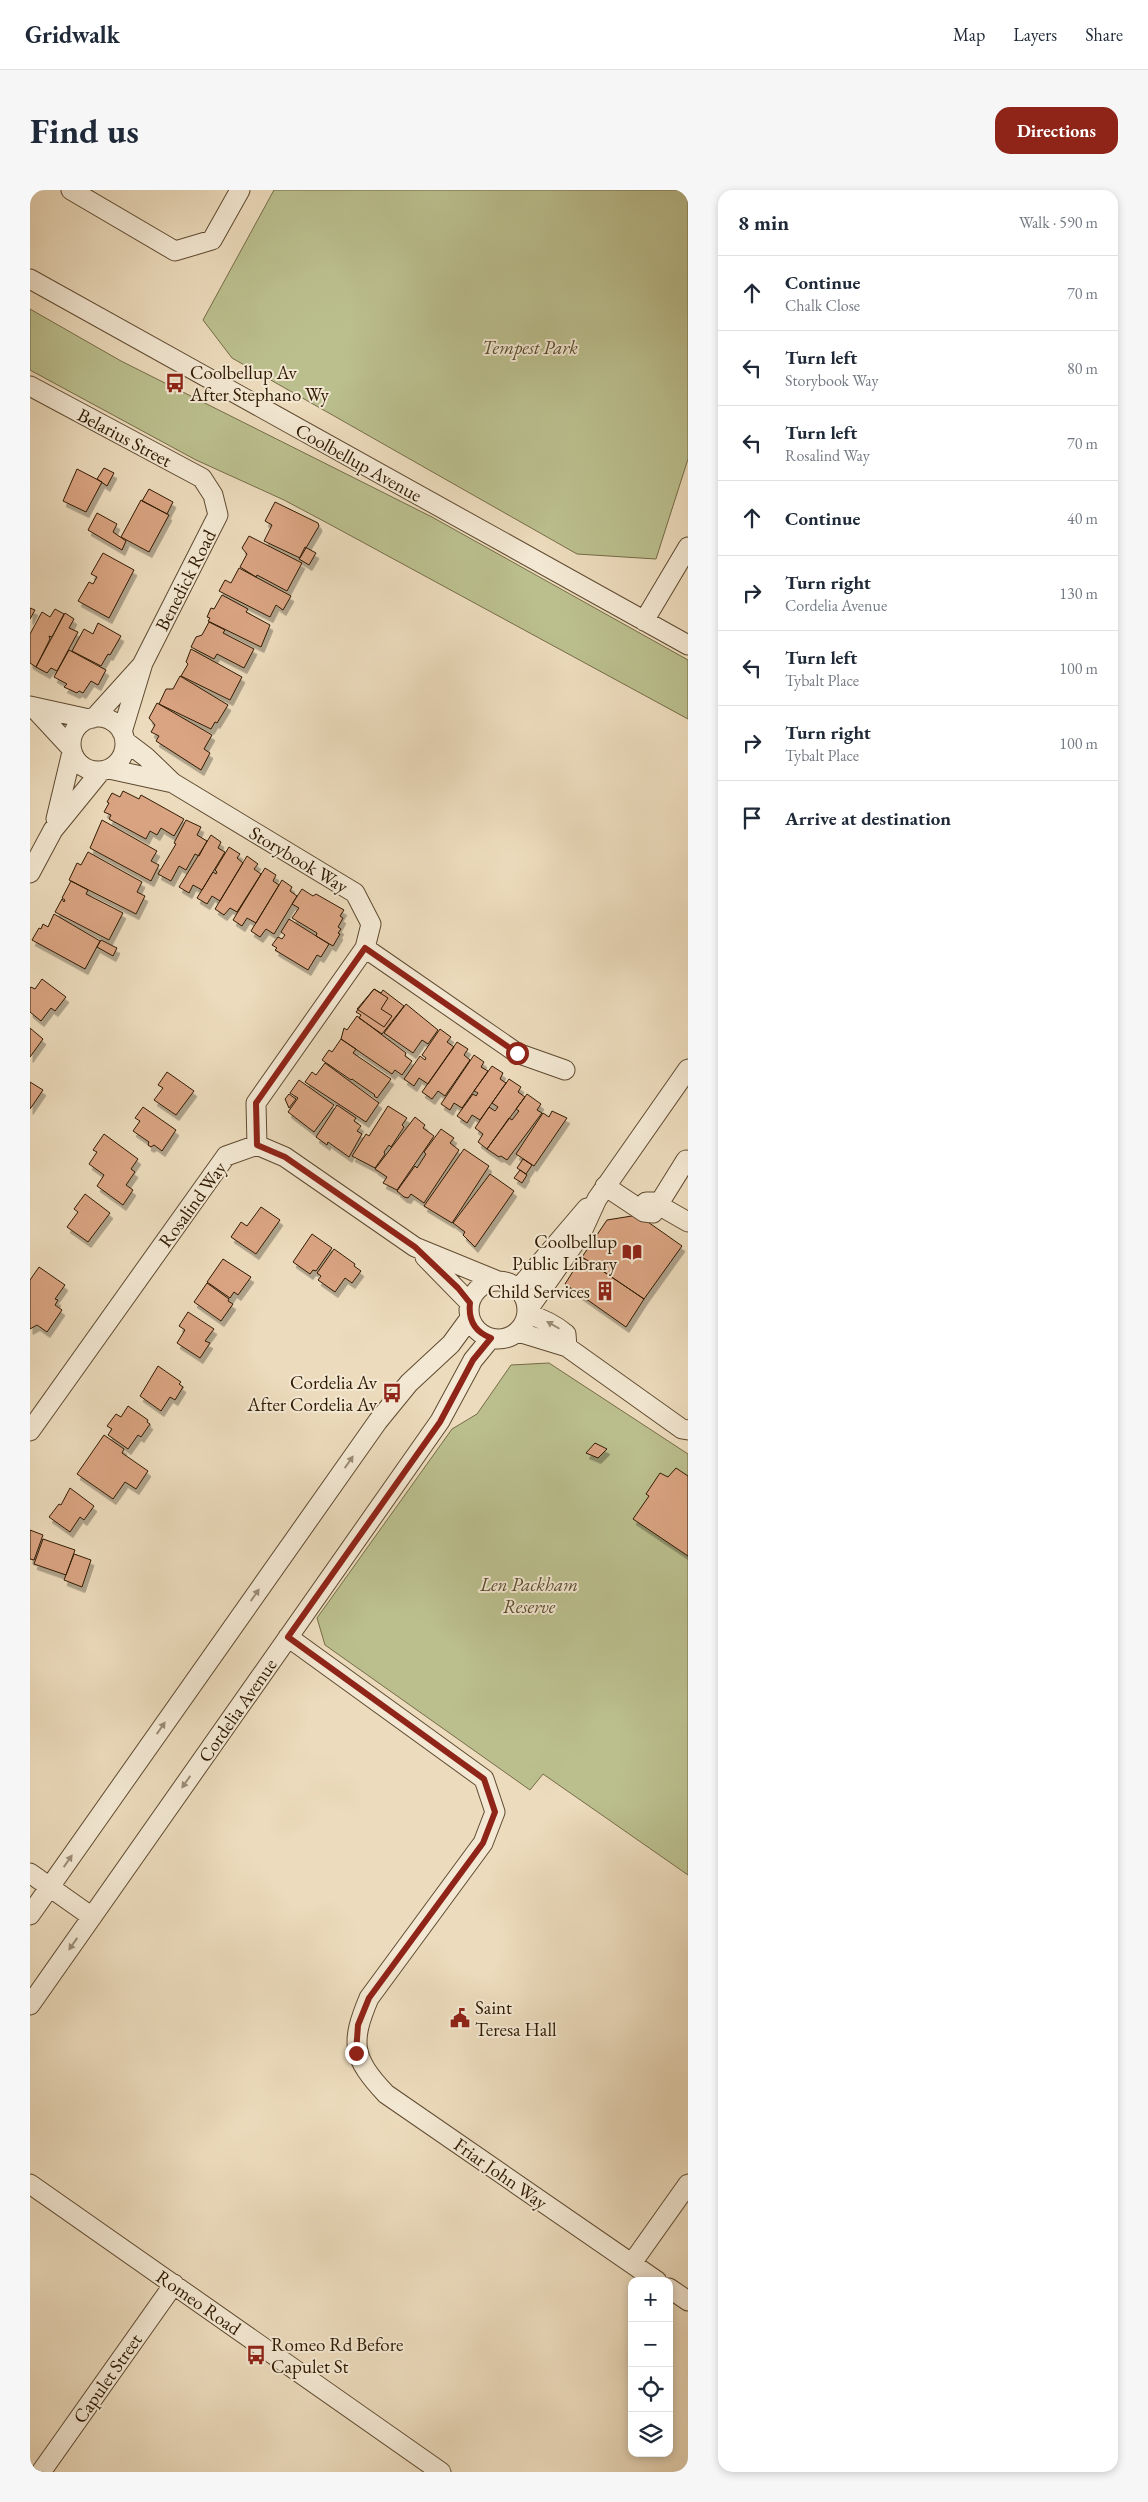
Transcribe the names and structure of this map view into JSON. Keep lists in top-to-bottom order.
{
  "streets": {
    "street": [
      "Belarius Street",
      "Coolbellup Avenue",
      "Benedick Road",
      "Storybook Way",
      "Rosalind Way",
      "Cordelia Avenue",
      "Friar John Way",
      "Romeo Road",
      "Capulet Street"
    ]
  },
  "crossings": [
    ["Belarius Street", "Benedick Road"],
    ["Storybook Way", "Rosalind Way"],
    ["Cordelia Avenue", "Friar John Way"],
    ["Romeo Road", "Capulet Street"]
  ],
  "parks": ["Tempest Park", "Len Packham Reserve"],
  "places": {
    "bus stop": ["Coolbellup Av After Stephano Wy", "Cordelia Av After Cordelia Av", "Romeo Rd Before Capulet St"],
    "library": ["Coolbellup Public Library"],
    "building": ["Child Services"],
    "public building": ["Saint Teresa Hall"]
  },
  "page": {
    "header": "Gridwalk",
    "nav": ["Map", "Layers", "Share"],
    "buttons": "Directions",
    "title": "Find us",
    "heading": ["8 min", "Walk · 590 m"],
    "list": [
      ["Continue", "Chalk Close", "70 m"],
      ["Turn left", "Storybook Way", "80 m"],
      ["Turn left", "Rosalind Way", "70 m"],
      ["Continue", "40 m"],
      ["Turn right", "Cordelia Avenue", "130 m"],
      ["Turn left", "Tybalt Place", "100 m"],
      ["Turn right", "Tybalt Place", "100 m"],
      "Arrive at destination"
    ],
    "map_buttons": ["+", "−"]
  }
}
